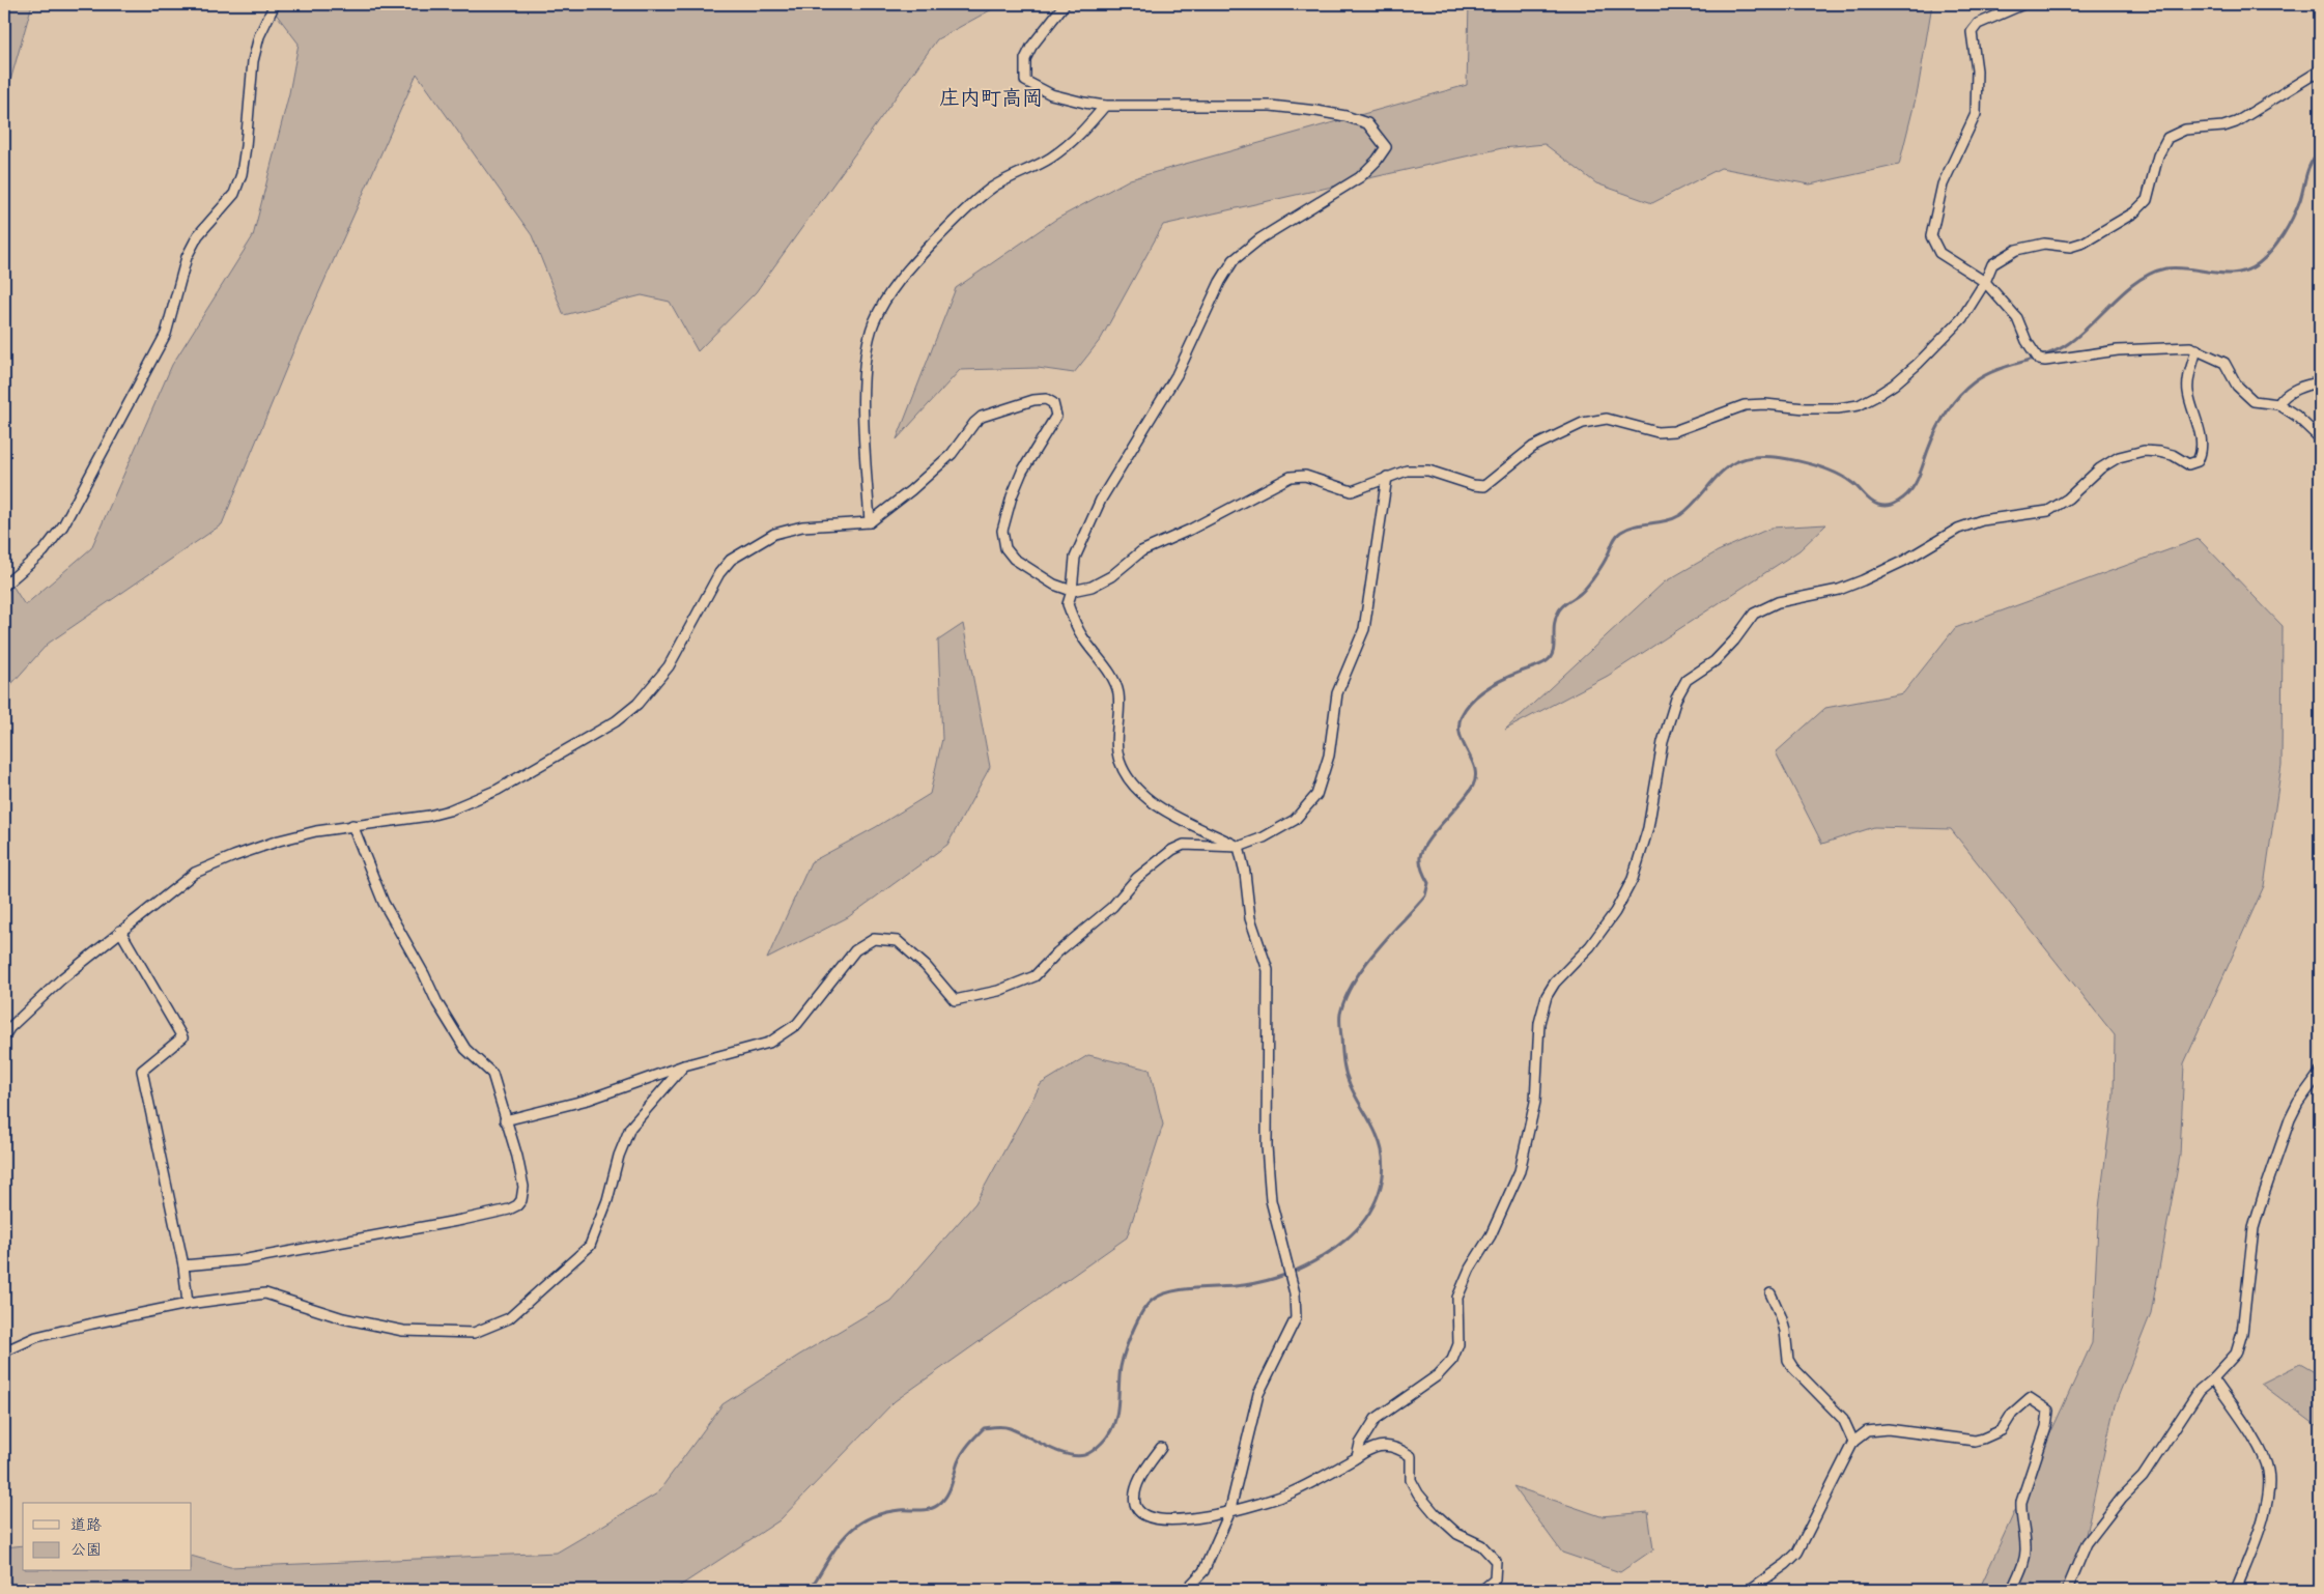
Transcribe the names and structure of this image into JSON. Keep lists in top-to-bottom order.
{
  "districts": ["庄内町高岡"],
  "legend": ["道路", "公園"]
}
